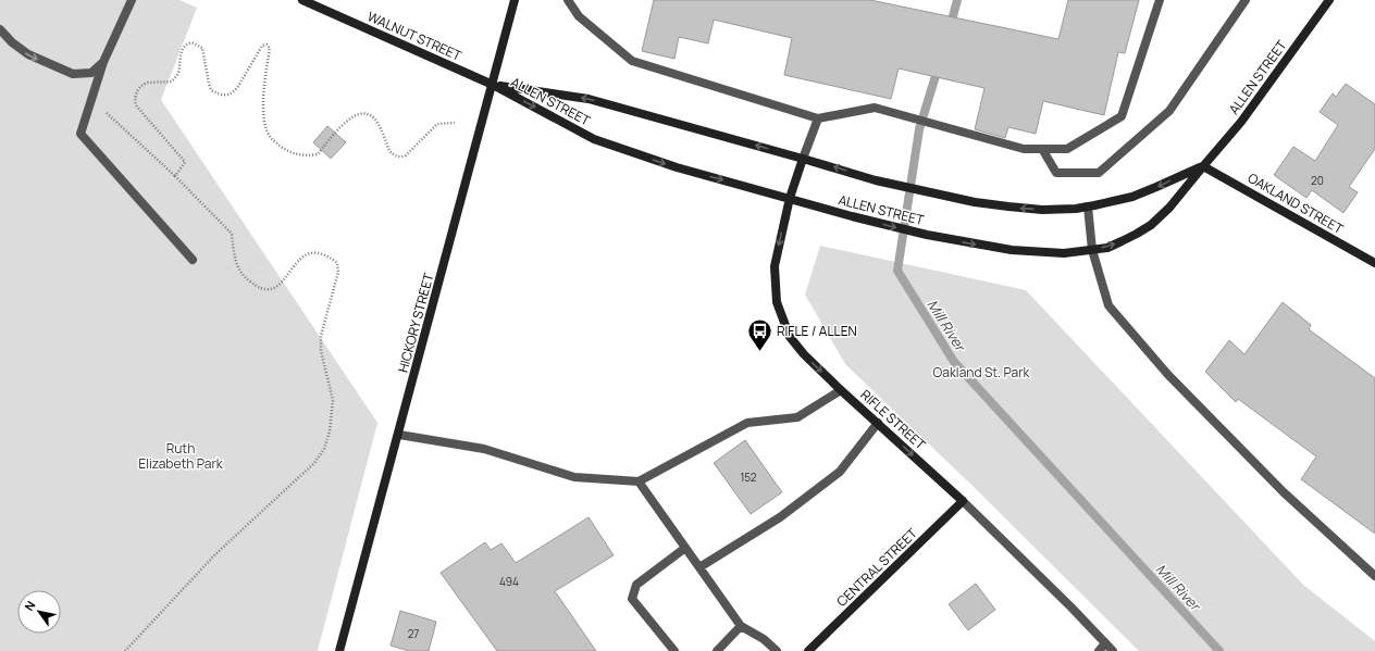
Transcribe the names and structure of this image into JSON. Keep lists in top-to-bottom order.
{
  "streets": {
    "main road": [
      "WALNUT STREET",
      "ALLEN STREET",
      "OAKLAND STREET",
      "HICKORY STREET",
      "RIFLE STREET",
      "CENTRAL STREET"
    ]
  },
  "crossings": [
    ["WALNUT STREET", "ALLEN STREET"],
    ["WALNUT STREET", "HICKORY STREET"],
    ["ALLEN STREET", "OAKLAND STREET"],
    ["ALLEN STREET", "HICKORY STREET"],
    ["ALLEN STREET", "RIFLE STREET"],
    ["RIFLE STREET", "CENTRAL STREET"]
  ],
  "one_way": ["RIFLE STREET"],
  "water": ["Mill River"],
  "parks": ["Oakland St. Park", "Ruth Elizabeth Park"],
  "places": {
    "bus stop": ["RIFLE / ALLEN"]
  },
  "house_numbers": [
    "20",
    "152",
    "494",
    "27"
  ],
  "north": "top left"
}
